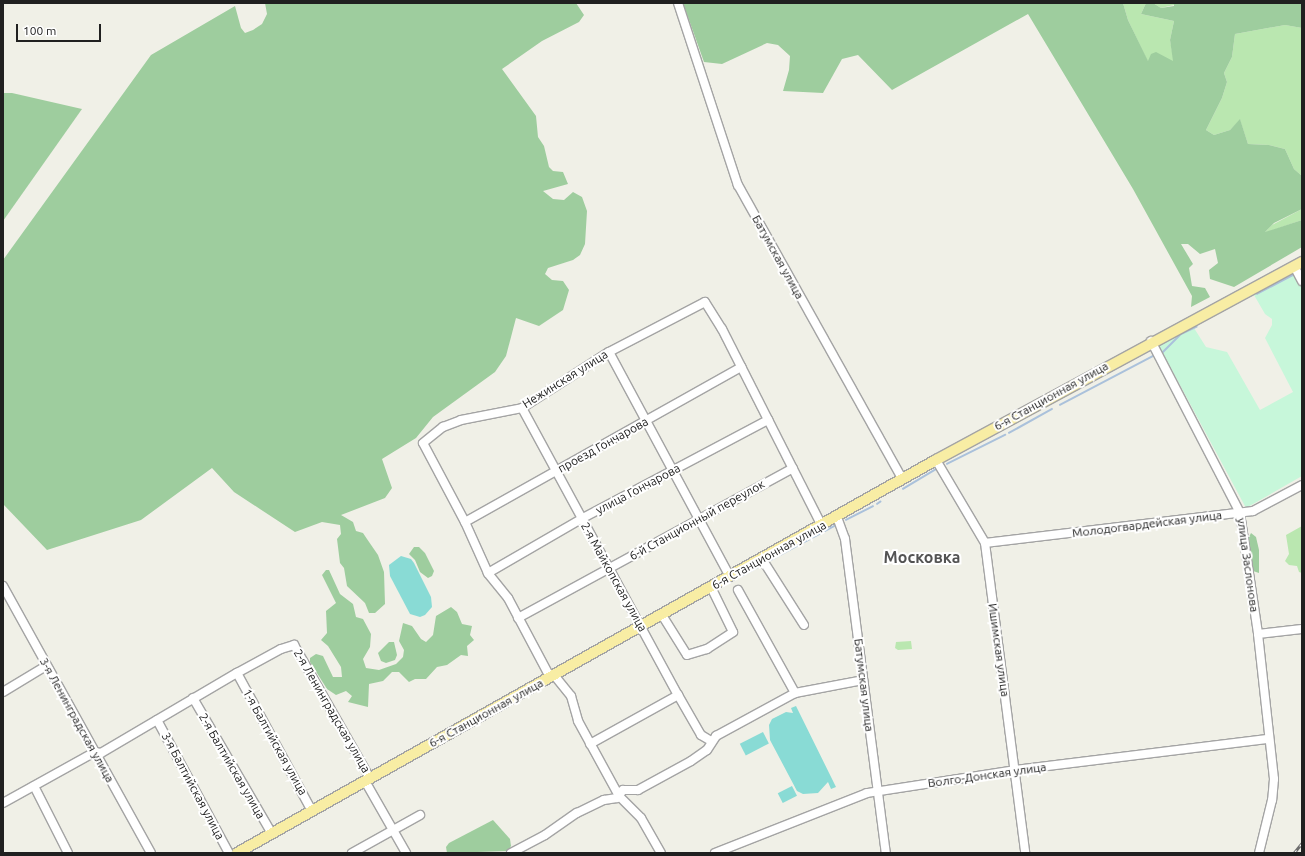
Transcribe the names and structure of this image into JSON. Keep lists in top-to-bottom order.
{
  "streets": {
    "main road": ["6-я Станционная улица"],
    "street": [
      "Батумская улица",
      "Нежинская улица",
      "проезд Гончарова",
      "улица Гончарова",
      "6-й Станционный переулок",
      "Молодогвардейская улица",
      "улица Заслонова",
      "2-я Майкопская улица",
      "Ишимская улица",
      "2-я Ленинградская улица",
      "3-я Ленинградская улица",
      "1-я Балтийская улица",
      "2-я Балтийская улица",
      "Волго-Донская улица",
      "3-я Балтийская улица"
    ]
  },
  "crossings": [
    ["Батумская улица", "6-я Станционная улица"],
    ["Батумская улица", "Волго-Донская улица"],
    ["Нежинская улица", "проезд Гончарова"],
    ["Нежинская улица", "2-я Майкопская улица"],
    ["6-я Станционная улица", "улица Заслонова"],
    ["6-я Станционная улица", "2-я Майкопская улица"],
    ["6-я Станционная улица", "Ишимская улица"],
    ["6-я Станционная улица", "2-я Ленинградская улица"],
    ["6-я Станционная улица", "1-я Балтийская улица"],
    ["6-я Станционная улица", "2-я Балтийская улица"],
    ["проезд Гончарова", "2-я Майкопская улица"],
    ["улица Гончарова", "2-я Майкопская улица"],
    ["6-й Станционный переулок", "2-я Майкопская улица"],
    ["Молодогвардейская улица", "улица Заслонова"],
    ["Молодогвардейская улица", "Ишимская улица"],
    ["улица Заслонова", "Волго-Донская улица"],
    ["Ишимская улица", "Волго-Донская улица"],
    ["2-я Ленинградская улица", "1-я Балтийская улица"]
  ],
  "districts": ["Московка"],
  "scale_bar": "100 m"
}
